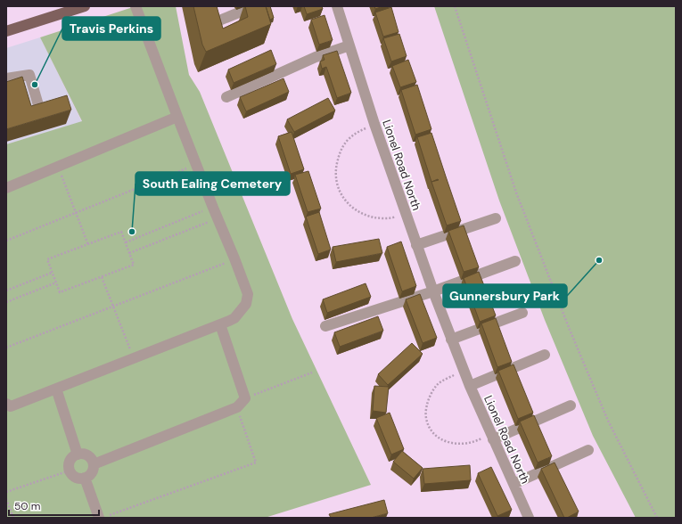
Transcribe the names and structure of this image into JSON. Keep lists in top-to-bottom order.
{
  "streets": {
    "street": ["Lionel Road North"]
  },
  "places": ["Travis Perkins", "South Ealing Cemetery", "Gunnersbury Park"],
  "scale_bar": "50 m"
}
